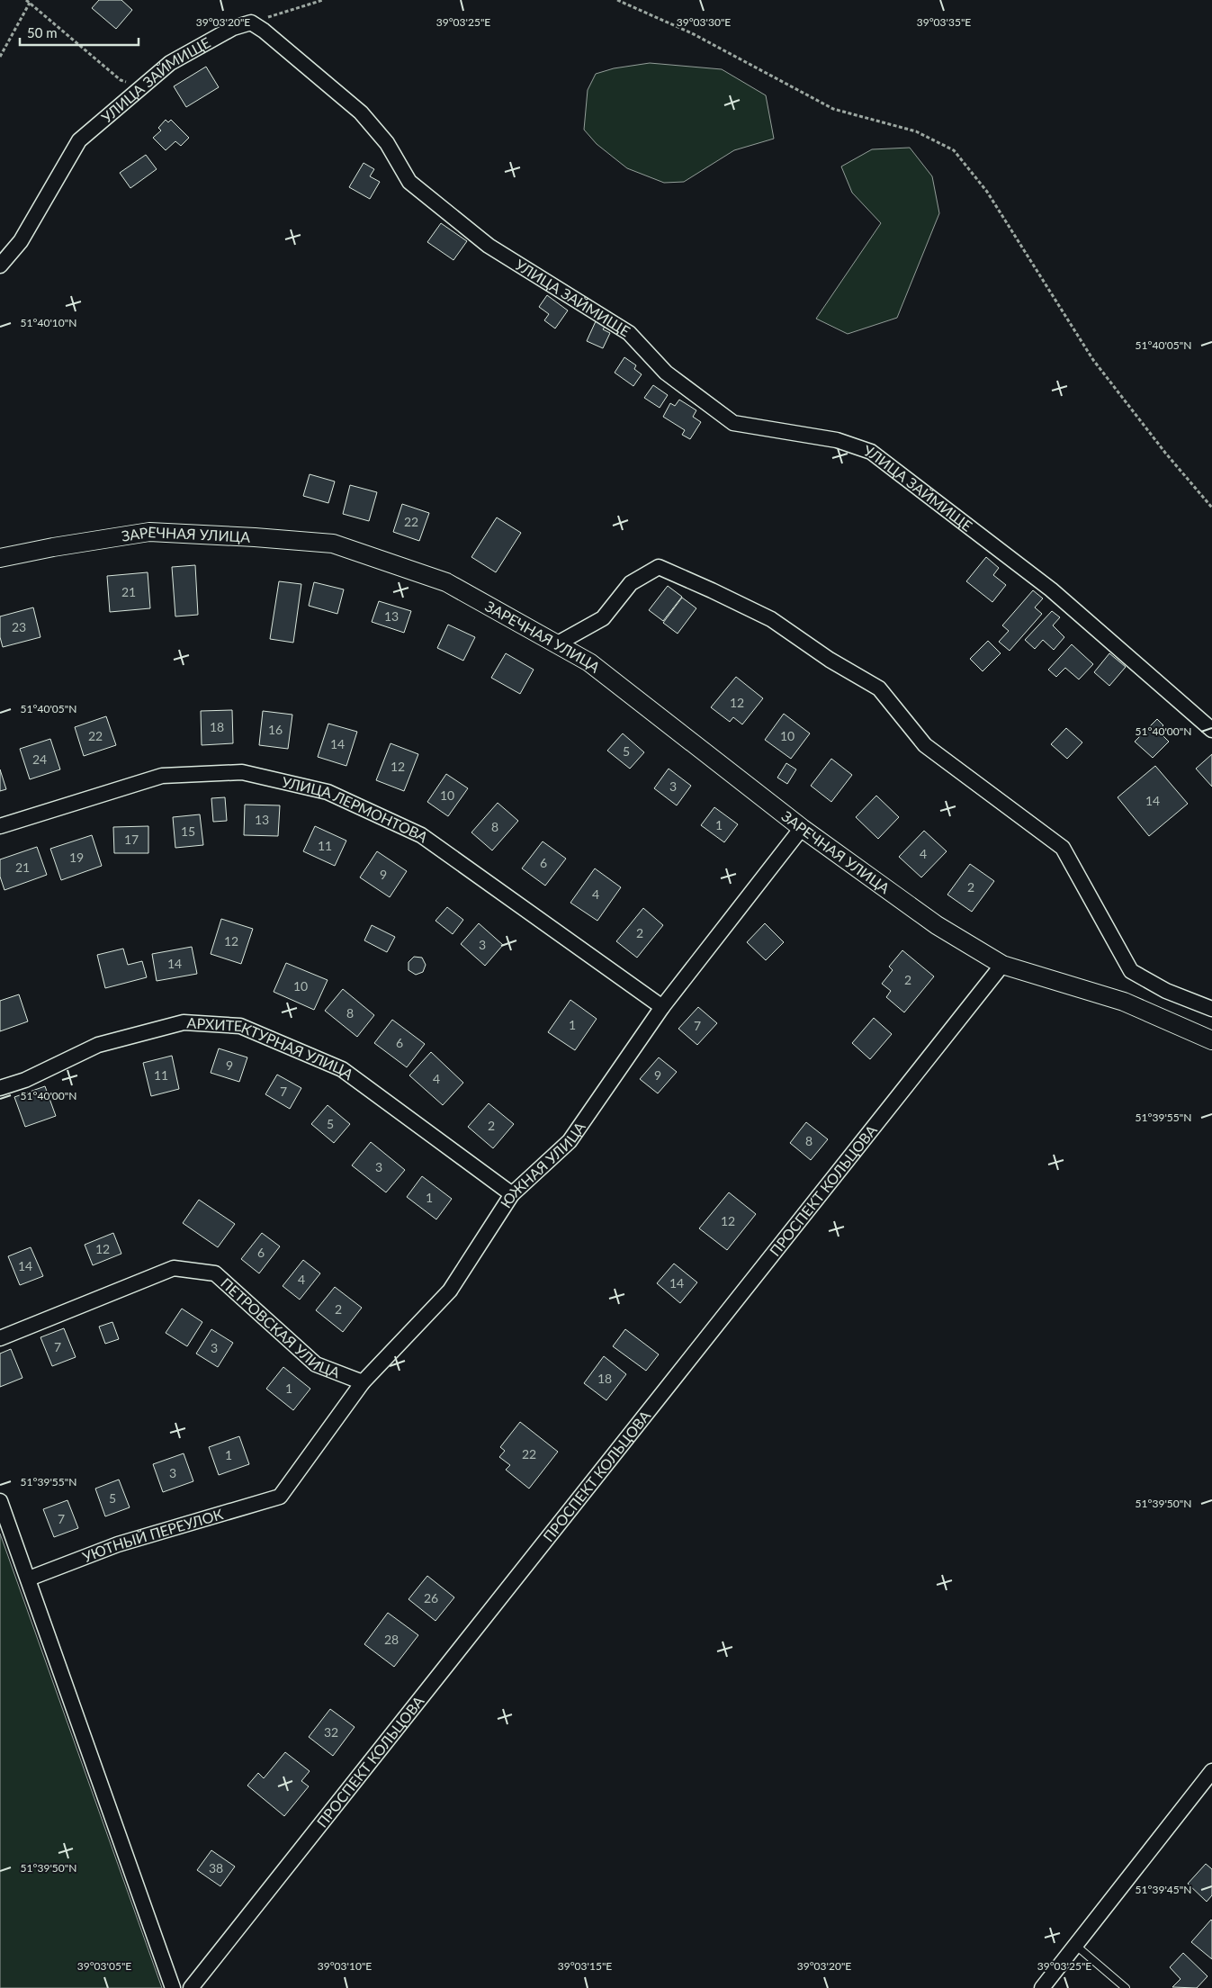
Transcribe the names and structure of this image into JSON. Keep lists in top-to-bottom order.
{
  "streets": {
    "street": [
      "УЛИЦА ЗАЙМИЩЕ",
      "ЗАРЕЧНАЯ УЛИЦА",
      "УЛИЦА ЛЕРМОНТОВА",
      "АРХИТЕКТУРНАЯ УЛИЦА",
      "ЮЖНАЯ УЛИЦА",
      "ПРОСПЕКТ КОЛЬЦОВА",
      "ПЕТРОВСКАЯ УЛИЦА",
      "УЮТНЫЙ ПЕРЕУЛОК"
    ]
  },
  "crossings": [
    ["ЗАРЕЧНАЯ УЛИЦА", "ЮЖНАЯ УЛИЦА"],
    ["ЗАРЕЧНАЯ УЛИЦА", "ПРОСПЕКТ КОЛЬЦОВА"],
    ["УЛИЦА ЛЕРМОНТОВА", "ЮЖНАЯ УЛИЦА"],
    ["АРХИТЕКТУРНАЯ УЛИЦА", "ЮЖНАЯ УЛИЦА"],
    ["ЮЖНАЯ УЛИЦА", "ПЕТРОВСКАЯ УЛИЦА"],
    ["ЮЖНАЯ УЛИЦА", "УЮТНЫЙ ПЕРЕУЛОК"]
  ],
  "house_numbers": [
    "22",
    "21",
    "13",
    "23",
    "12",
    "18",
    "16",
    "22",
    "10",
    "14",
    "5",
    "24",
    "12",
    "3",
    "10",
    "14",
    "13",
    "1",
    "8",
    "15",
    "17",
    "11",
    "4",
    "19",
    "6",
    "21",
    "9",
    "2",
    "4",
    "2",
    "12",
    "3",
    "14",
    "2",
    "10",
    "8",
    "1",
    "7",
    "6",
    "9",
    "11",
    "9",
    "4",
    "7",
    "5",
    "2",
    "8",
    "3",
    "1",
    "12",
    "12",
    "6",
    "14",
    "4",
    "14",
    "2",
    "7",
    "3",
    "18",
    "1",
    "22",
    "1",
    "3",
    "5",
    "7",
    "26",
    "28",
    "32",
    "38"
  ],
  "scale_bar": "50 m",
  "coordinates": [
    "39°03'20\"E",
    "39°03'25\"E",
    "39°03'30\"E",
    "39°03'35\"E",
    "51°40'10\"N",
    "51°40'05\"N",
    "51°40'00\"N",
    "51°39'55\"N",
    "51°39'50\"N",
    "51°39'45\"N",
    "39°03'05\"E",
    "39°03'10\"E",
    "39°03'15\"E"
  ]
}
